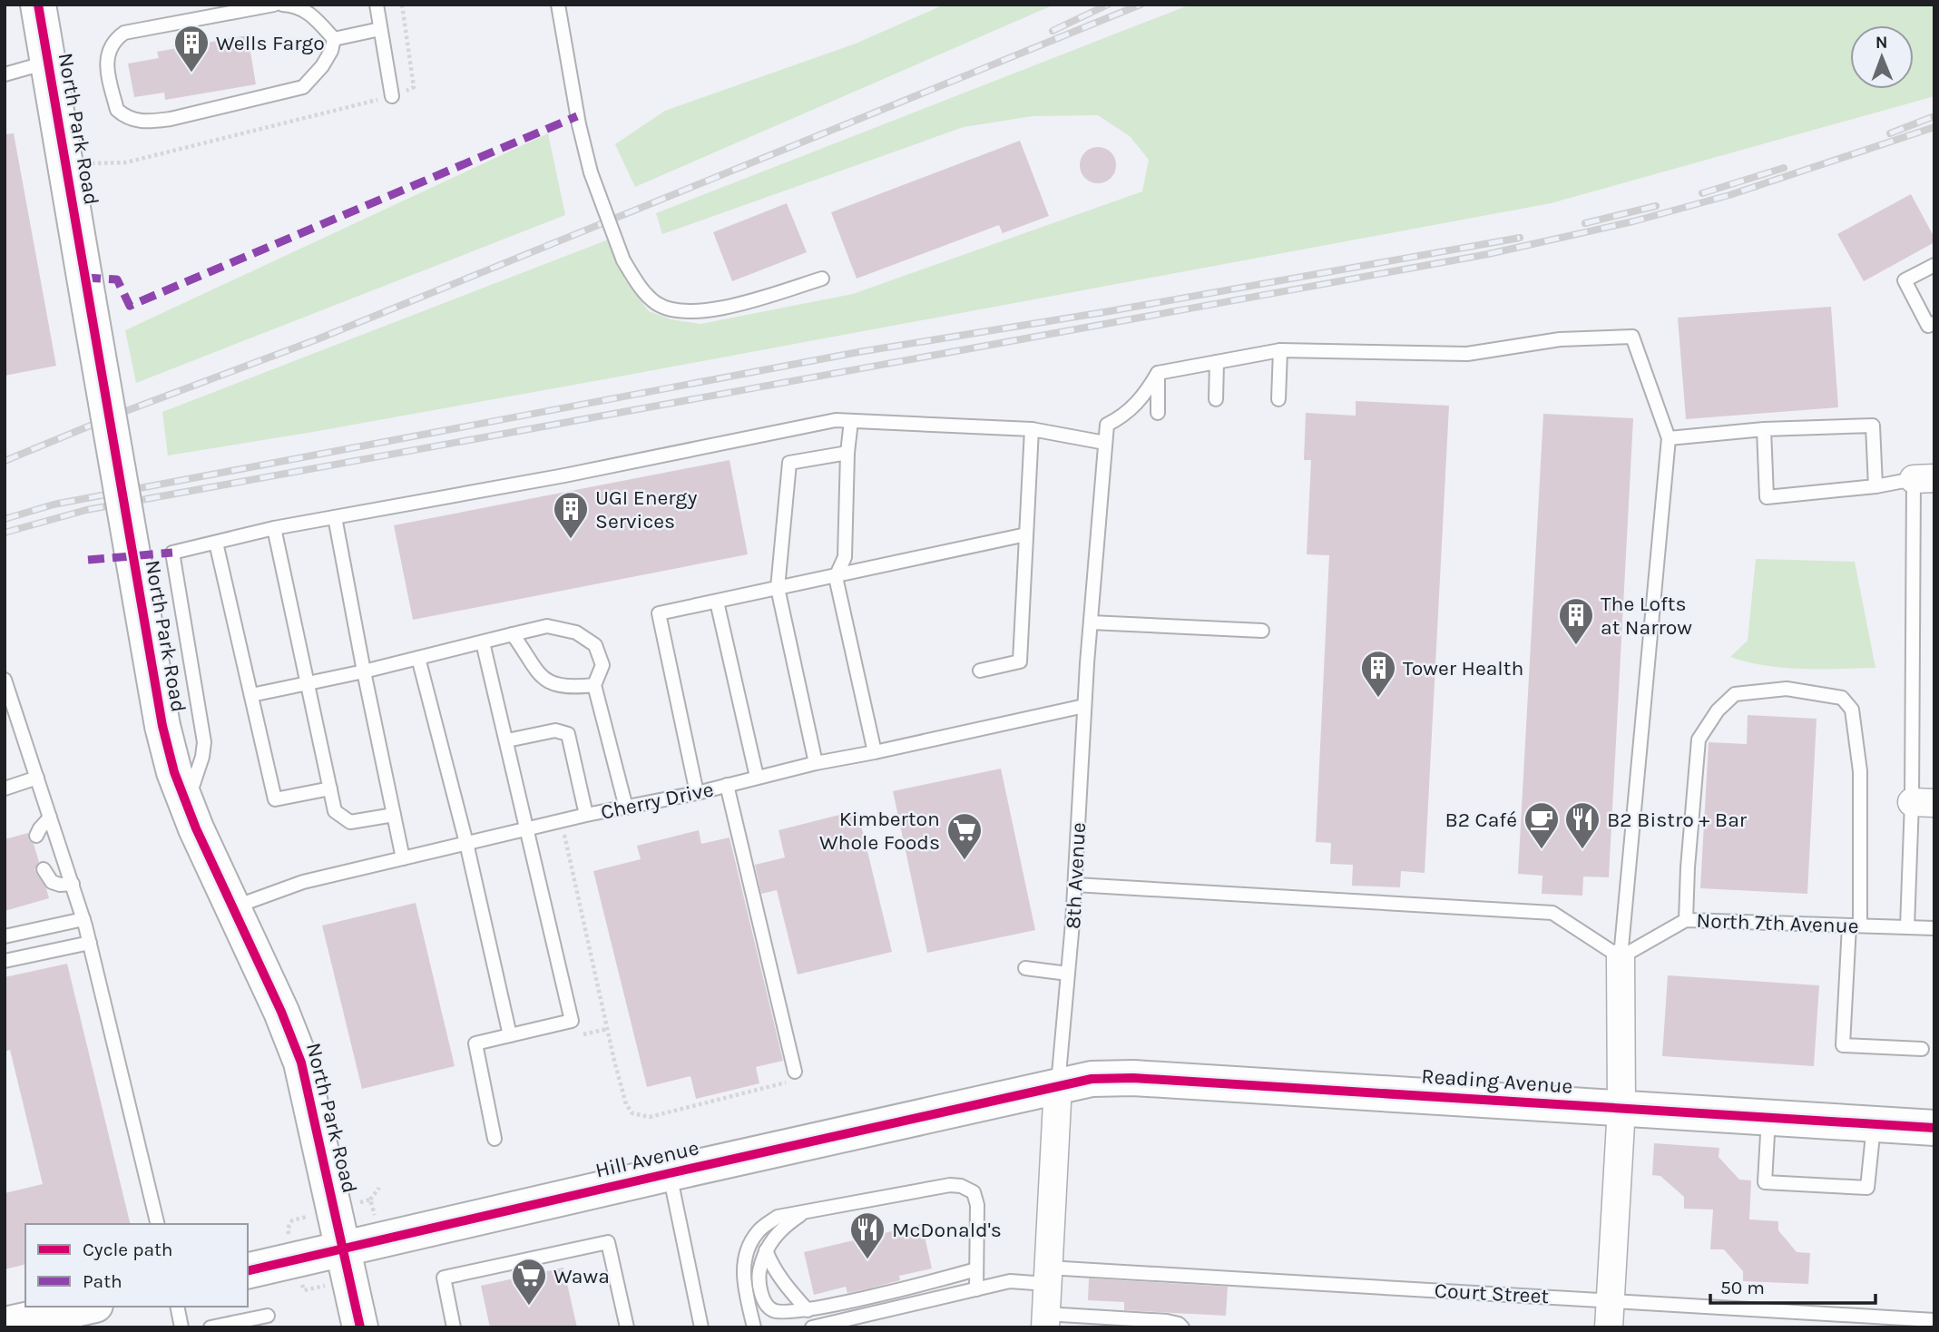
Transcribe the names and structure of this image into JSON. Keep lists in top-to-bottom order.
{
  "streets": {
    "street": [
      "North Park Road",
      "8th Avenue",
      "Reading Avenue",
      "Hill Avenue"
    ],
    "lane": ["Cherry Drive", "North 7th Avenue", "Court Street"]
  },
  "crossings": [
    ["North Park Road", "Cherry Drive"],
    ["North Park Road", "Hill Avenue"],
    ["Cherry Drive", "8th Avenue"],
    ["8th Avenue", "Reading Avenue"],
    ["8th Avenue", "Hill Avenue"],
    ["8th Avenue", "Court Street"],
    ["Reading Avenue", "Hill Avenue"]
  ],
  "places": {
    "building": [
      "Wells Fargo",
      "UGI Energy Services",
      "The Lofts at Narrow",
      "Tower Health"
    ],
    "cafe": ["B2 Café"],
    "restaurant": ["B2 Bistro + Bar", "McDonald's"],
    "supermarket": ["Kimberton Whole Foods", "Wawa"]
  },
  "legend": ["Cycle path", "Path"],
  "scale_bar": "50 m",
  "north": "top"
}
